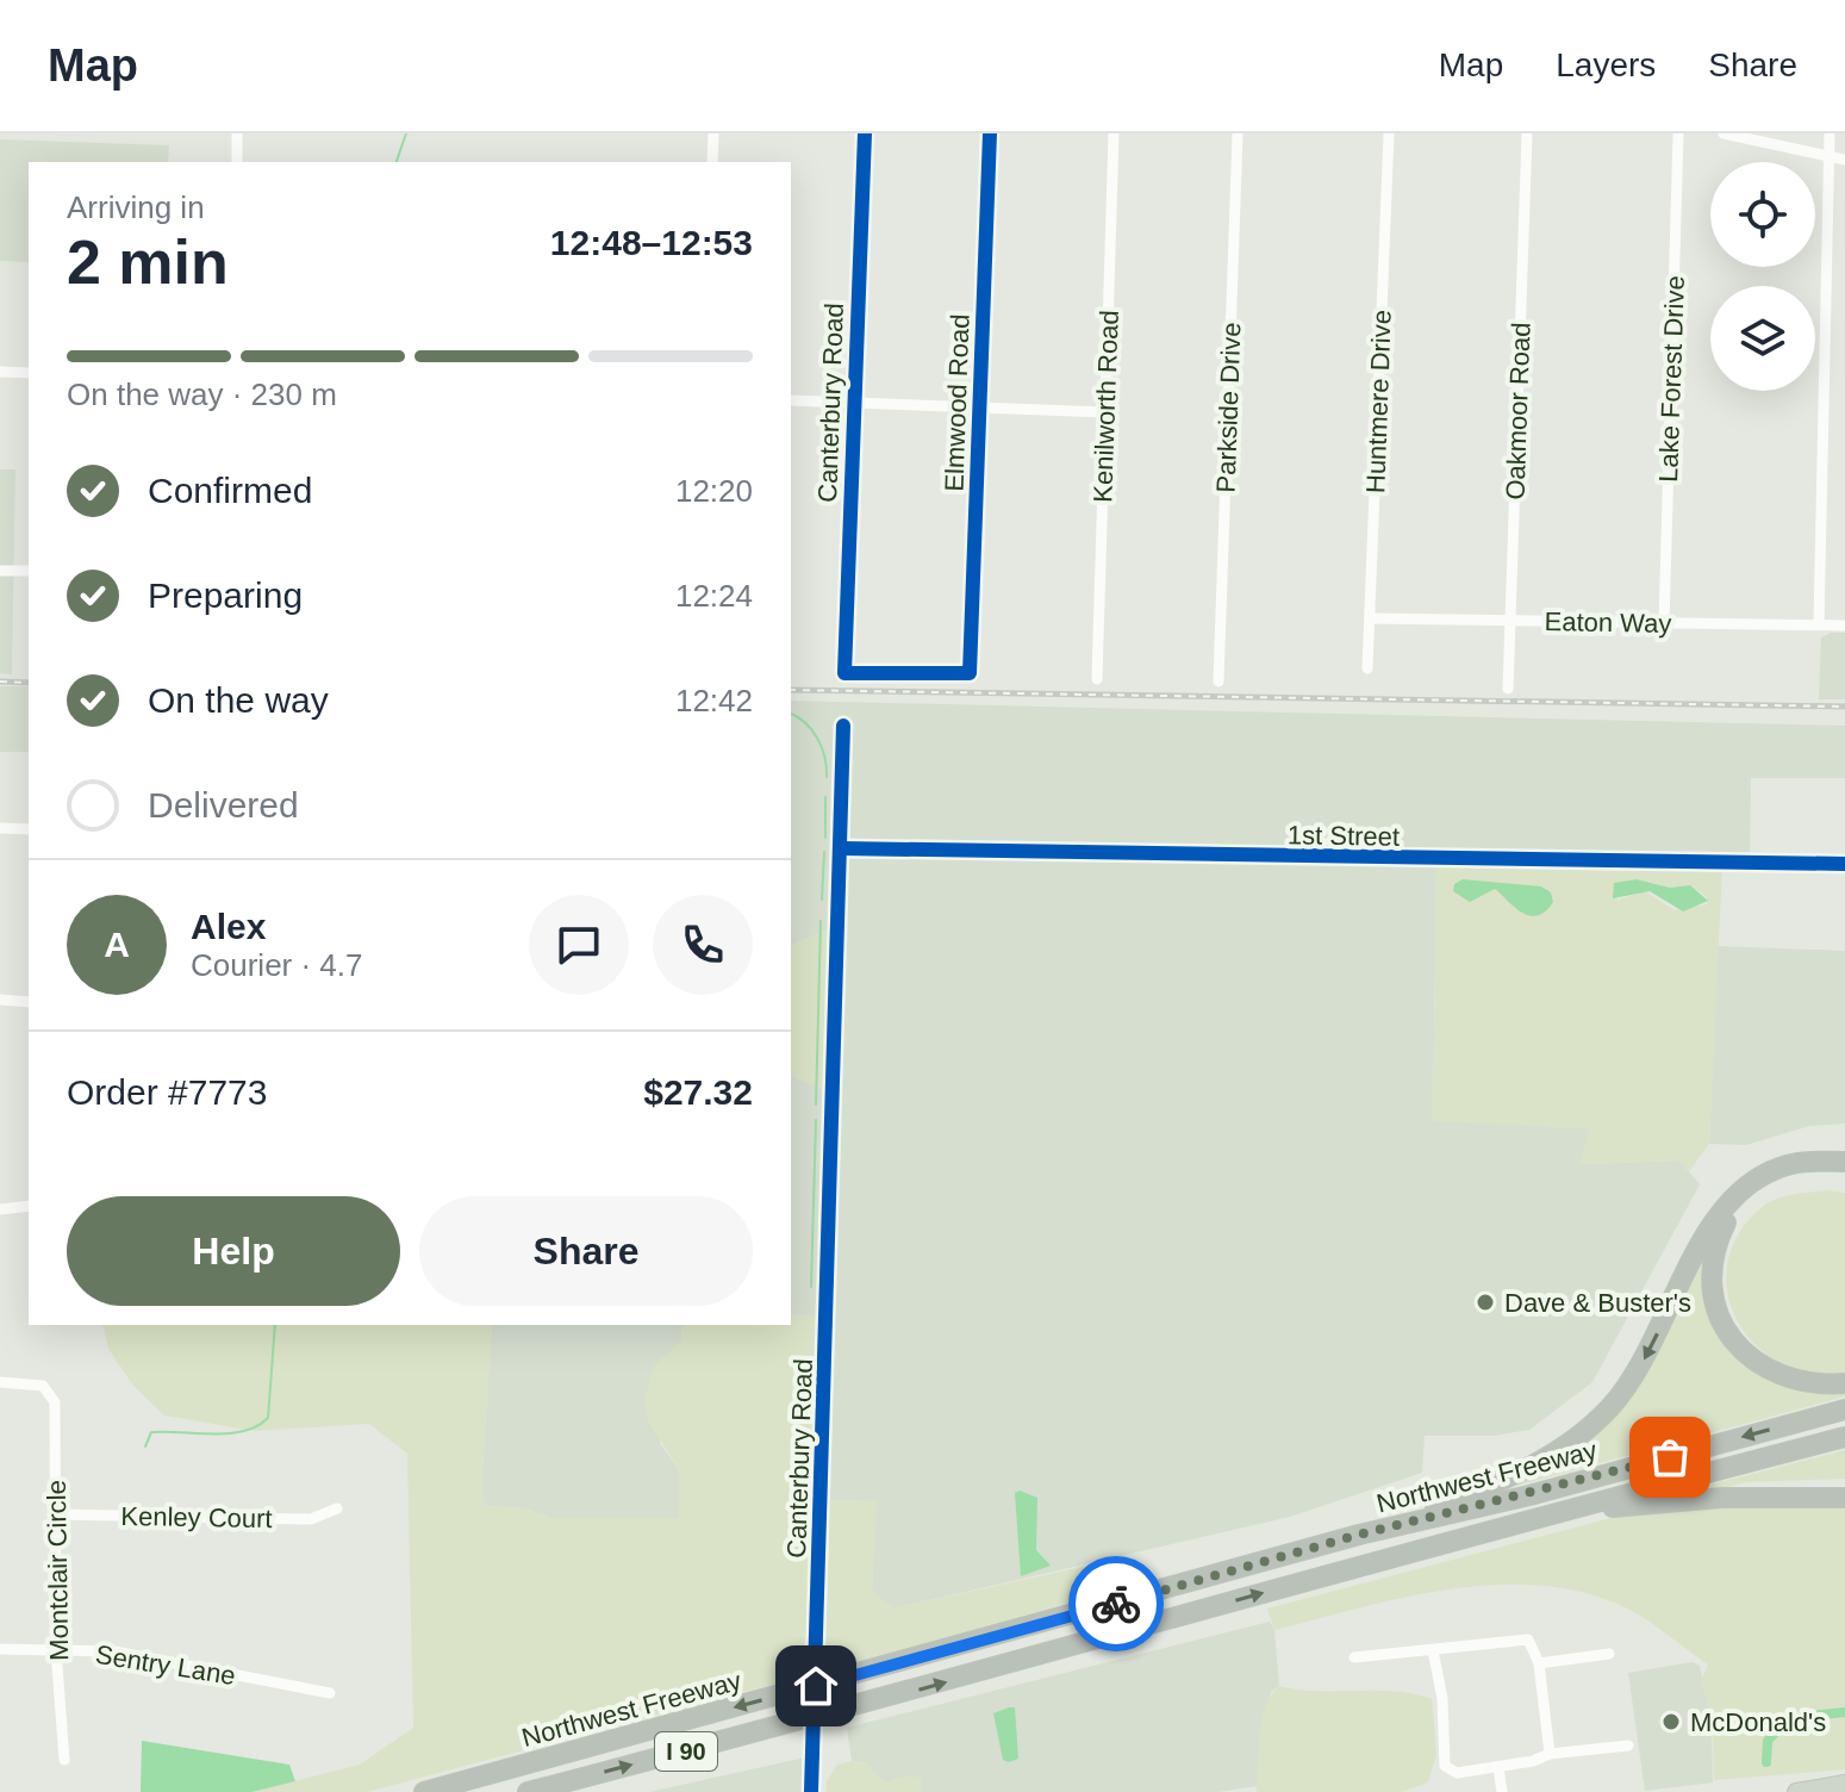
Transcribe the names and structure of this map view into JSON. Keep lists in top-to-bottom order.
{
  "streets": {
    "highway": ["Northwest Freeway", "I 90"],
    "street": [
      "Lake Forest Drive",
      "Huntmere Drive",
      "Canterbury Road",
      "Elmwood Road",
      "Kenilworth Road",
      "Parkside Drive",
      "Oakmoor Road",
      "Eaton Way",
      "1st Street",
      "Kenley Court",
      "Montclair Circle",
      "Sentry Lane"
    ]
  },
  "crossings": [
    ["Lake Forest Drive", "Eaton Way"],
    ["Huntmere Drive", "Eaton Way"],
    ["Canterbury Road", "Elmwood Road"],
    ["Canterbury Road", "1st Street"],
    ["Oakmoor Road", "Eaton Way"],
    ["Kenley Court", "Montclair Circle"],
    ["Montclair Circle", "Sentry Lane"]
  ],
  "places": ["Dave & Buster's", "McDonald's"],
  "page": {
    "header": "Map",
    "nav": ["Map", "Layers", "Share"],
    "heading": ["2 min", "Arriving in", "12:48–12:53"],
    "panel": [
      "Alex",
      "Courier · 4.7",
      "Order #7773",
      "$27.32"
    ],
    "bar": "On the way · 230 m",
    "list": [
      ["Confirmed", "12:20"],
      ["Preparing", "12:24"],
      ["On the way", "12:42"],
      "Delivered"
    ],
    "round": "A",
    "buttons": ["Help", "Share"]
  }
}
